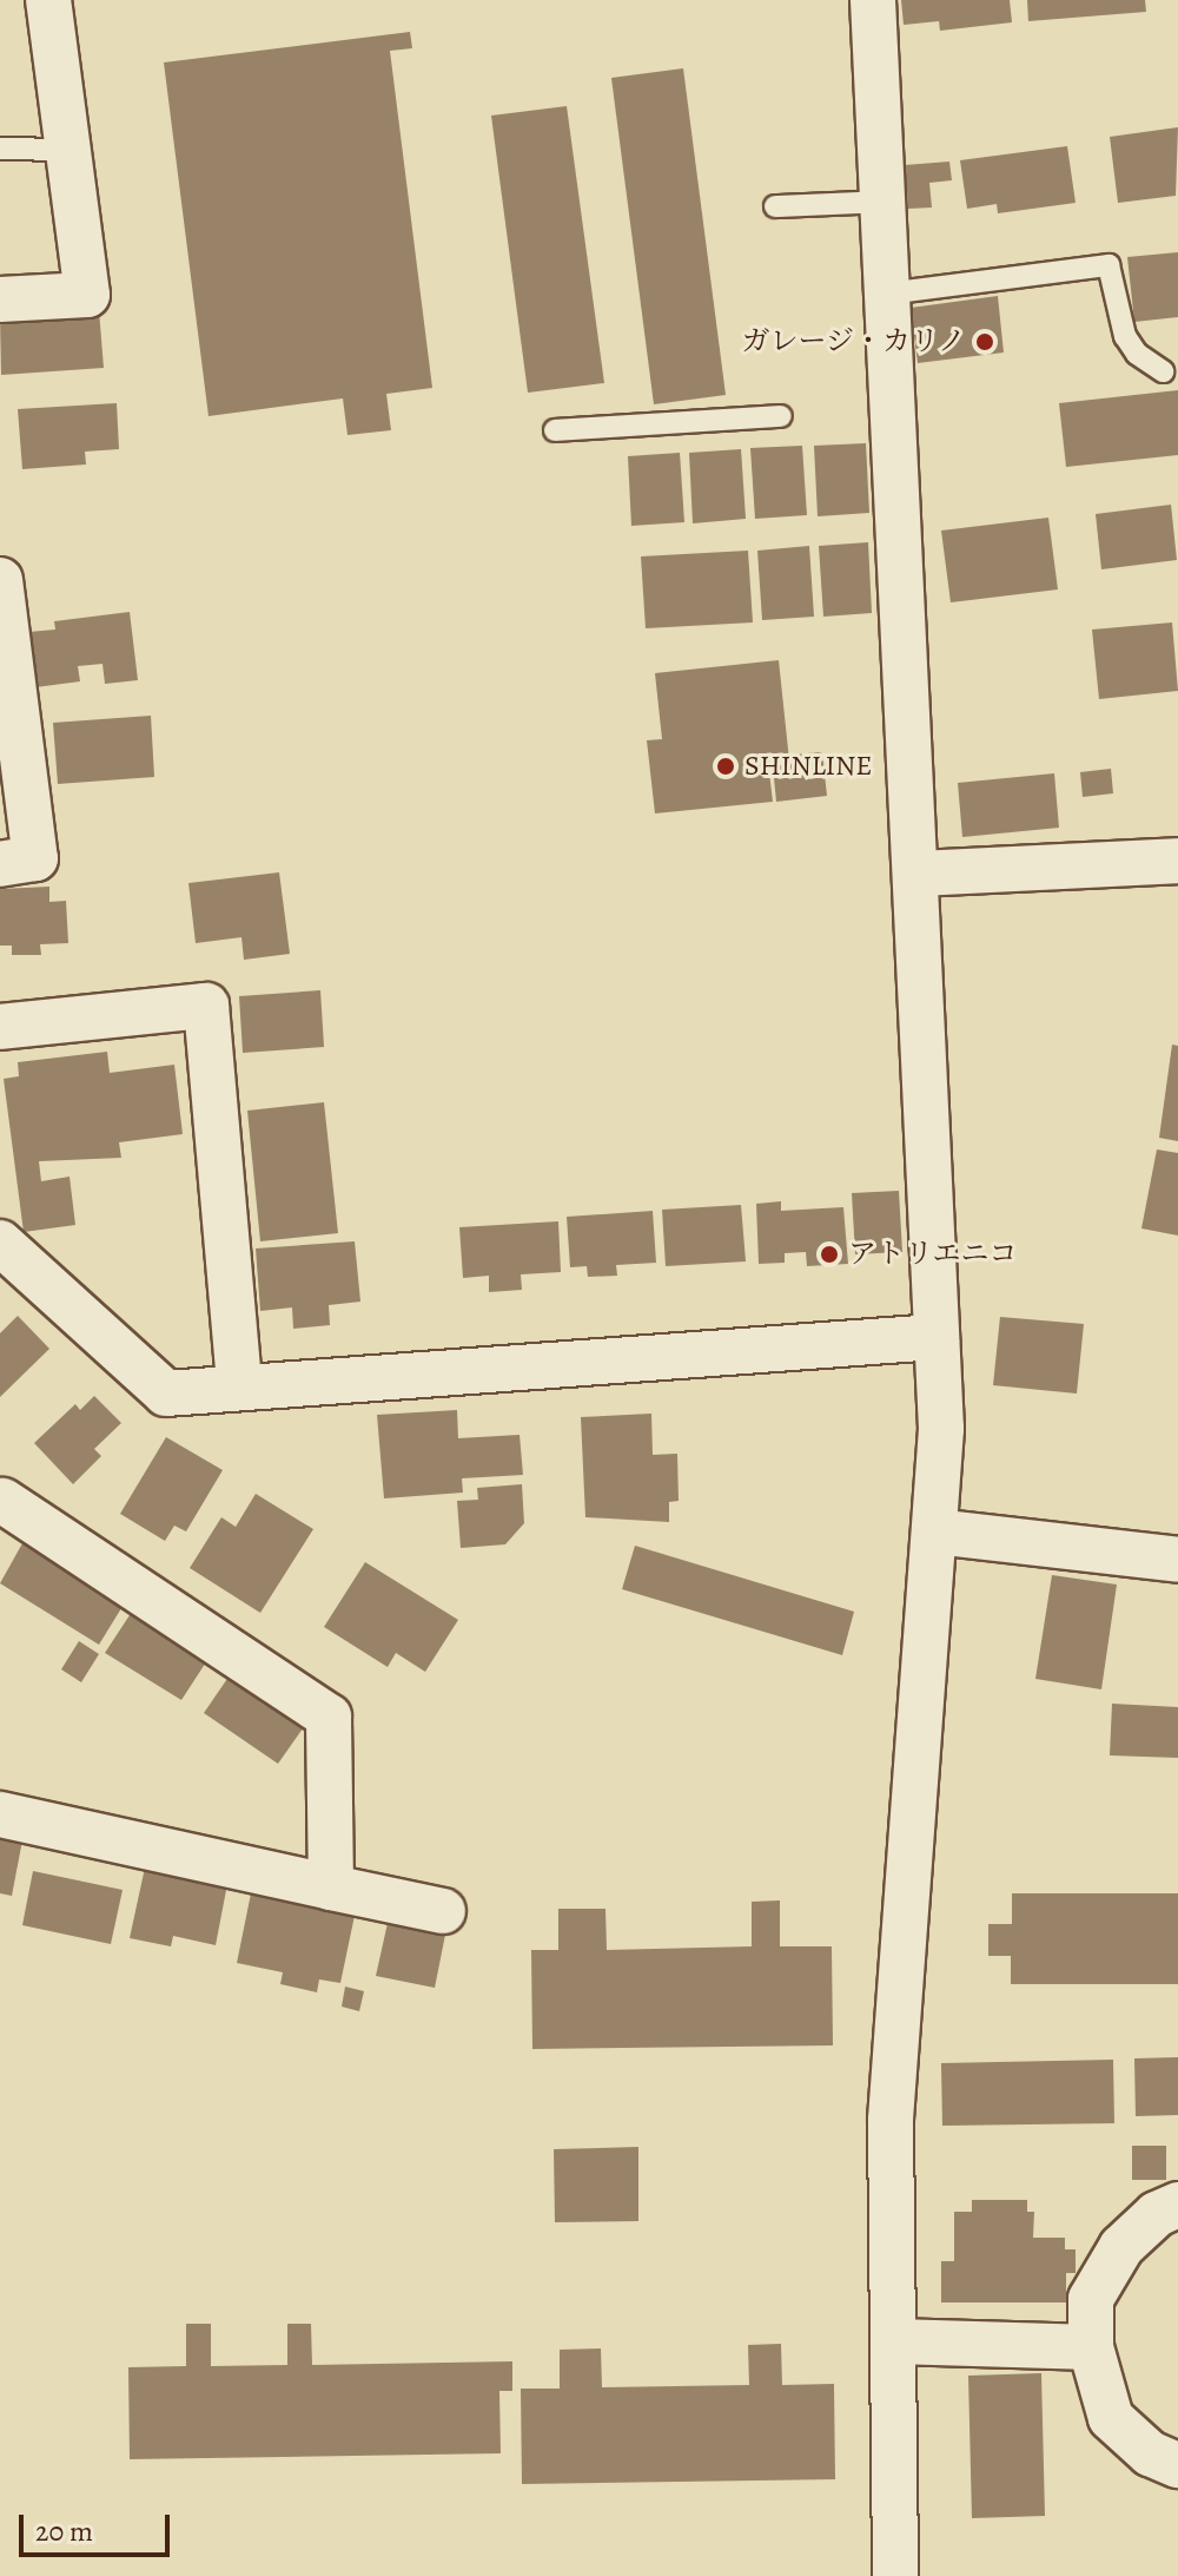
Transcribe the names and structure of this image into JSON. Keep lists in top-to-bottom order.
{
  "places": ["ガレージ・カリノ", "SHINLINE", "アトリエニコ"],
  "scale_bar": "20 m"
}
